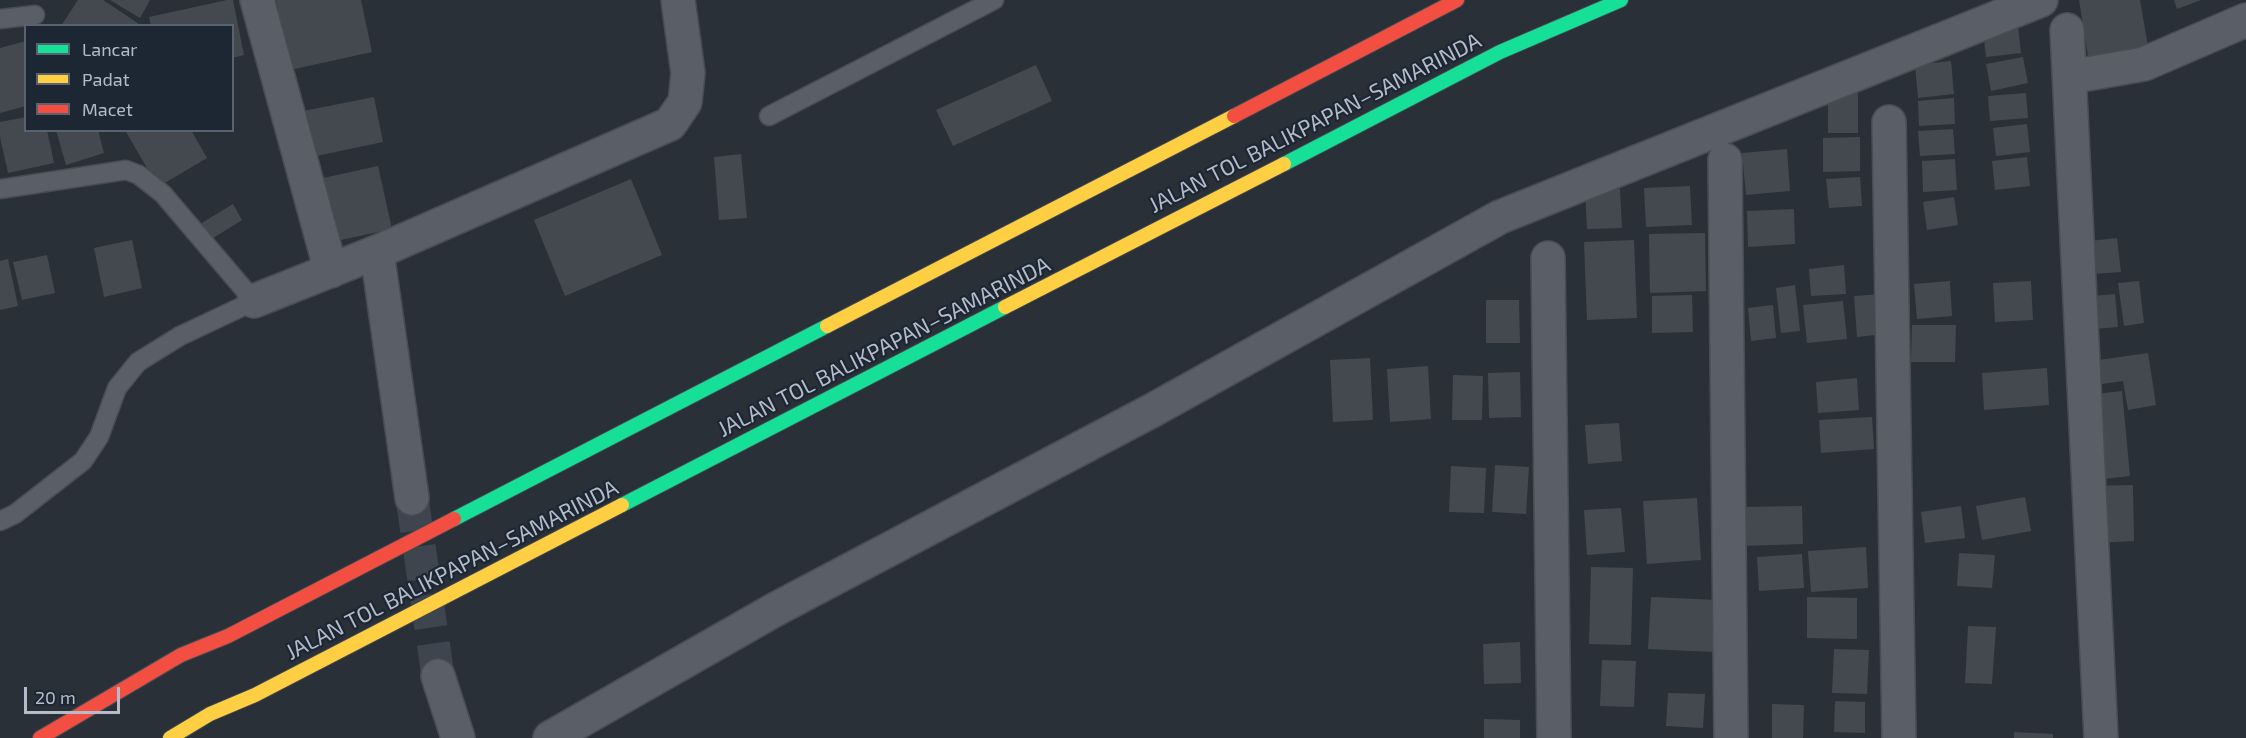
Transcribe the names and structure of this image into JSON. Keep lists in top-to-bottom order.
{
  "streets": {
    "highway": ["JALAN TOL BALIKPAPAN–SAMARINDA"]
  },
  "legend": ["Lancar", "Padat", "Macet"],
  "scale_bar": "20 m"
}
